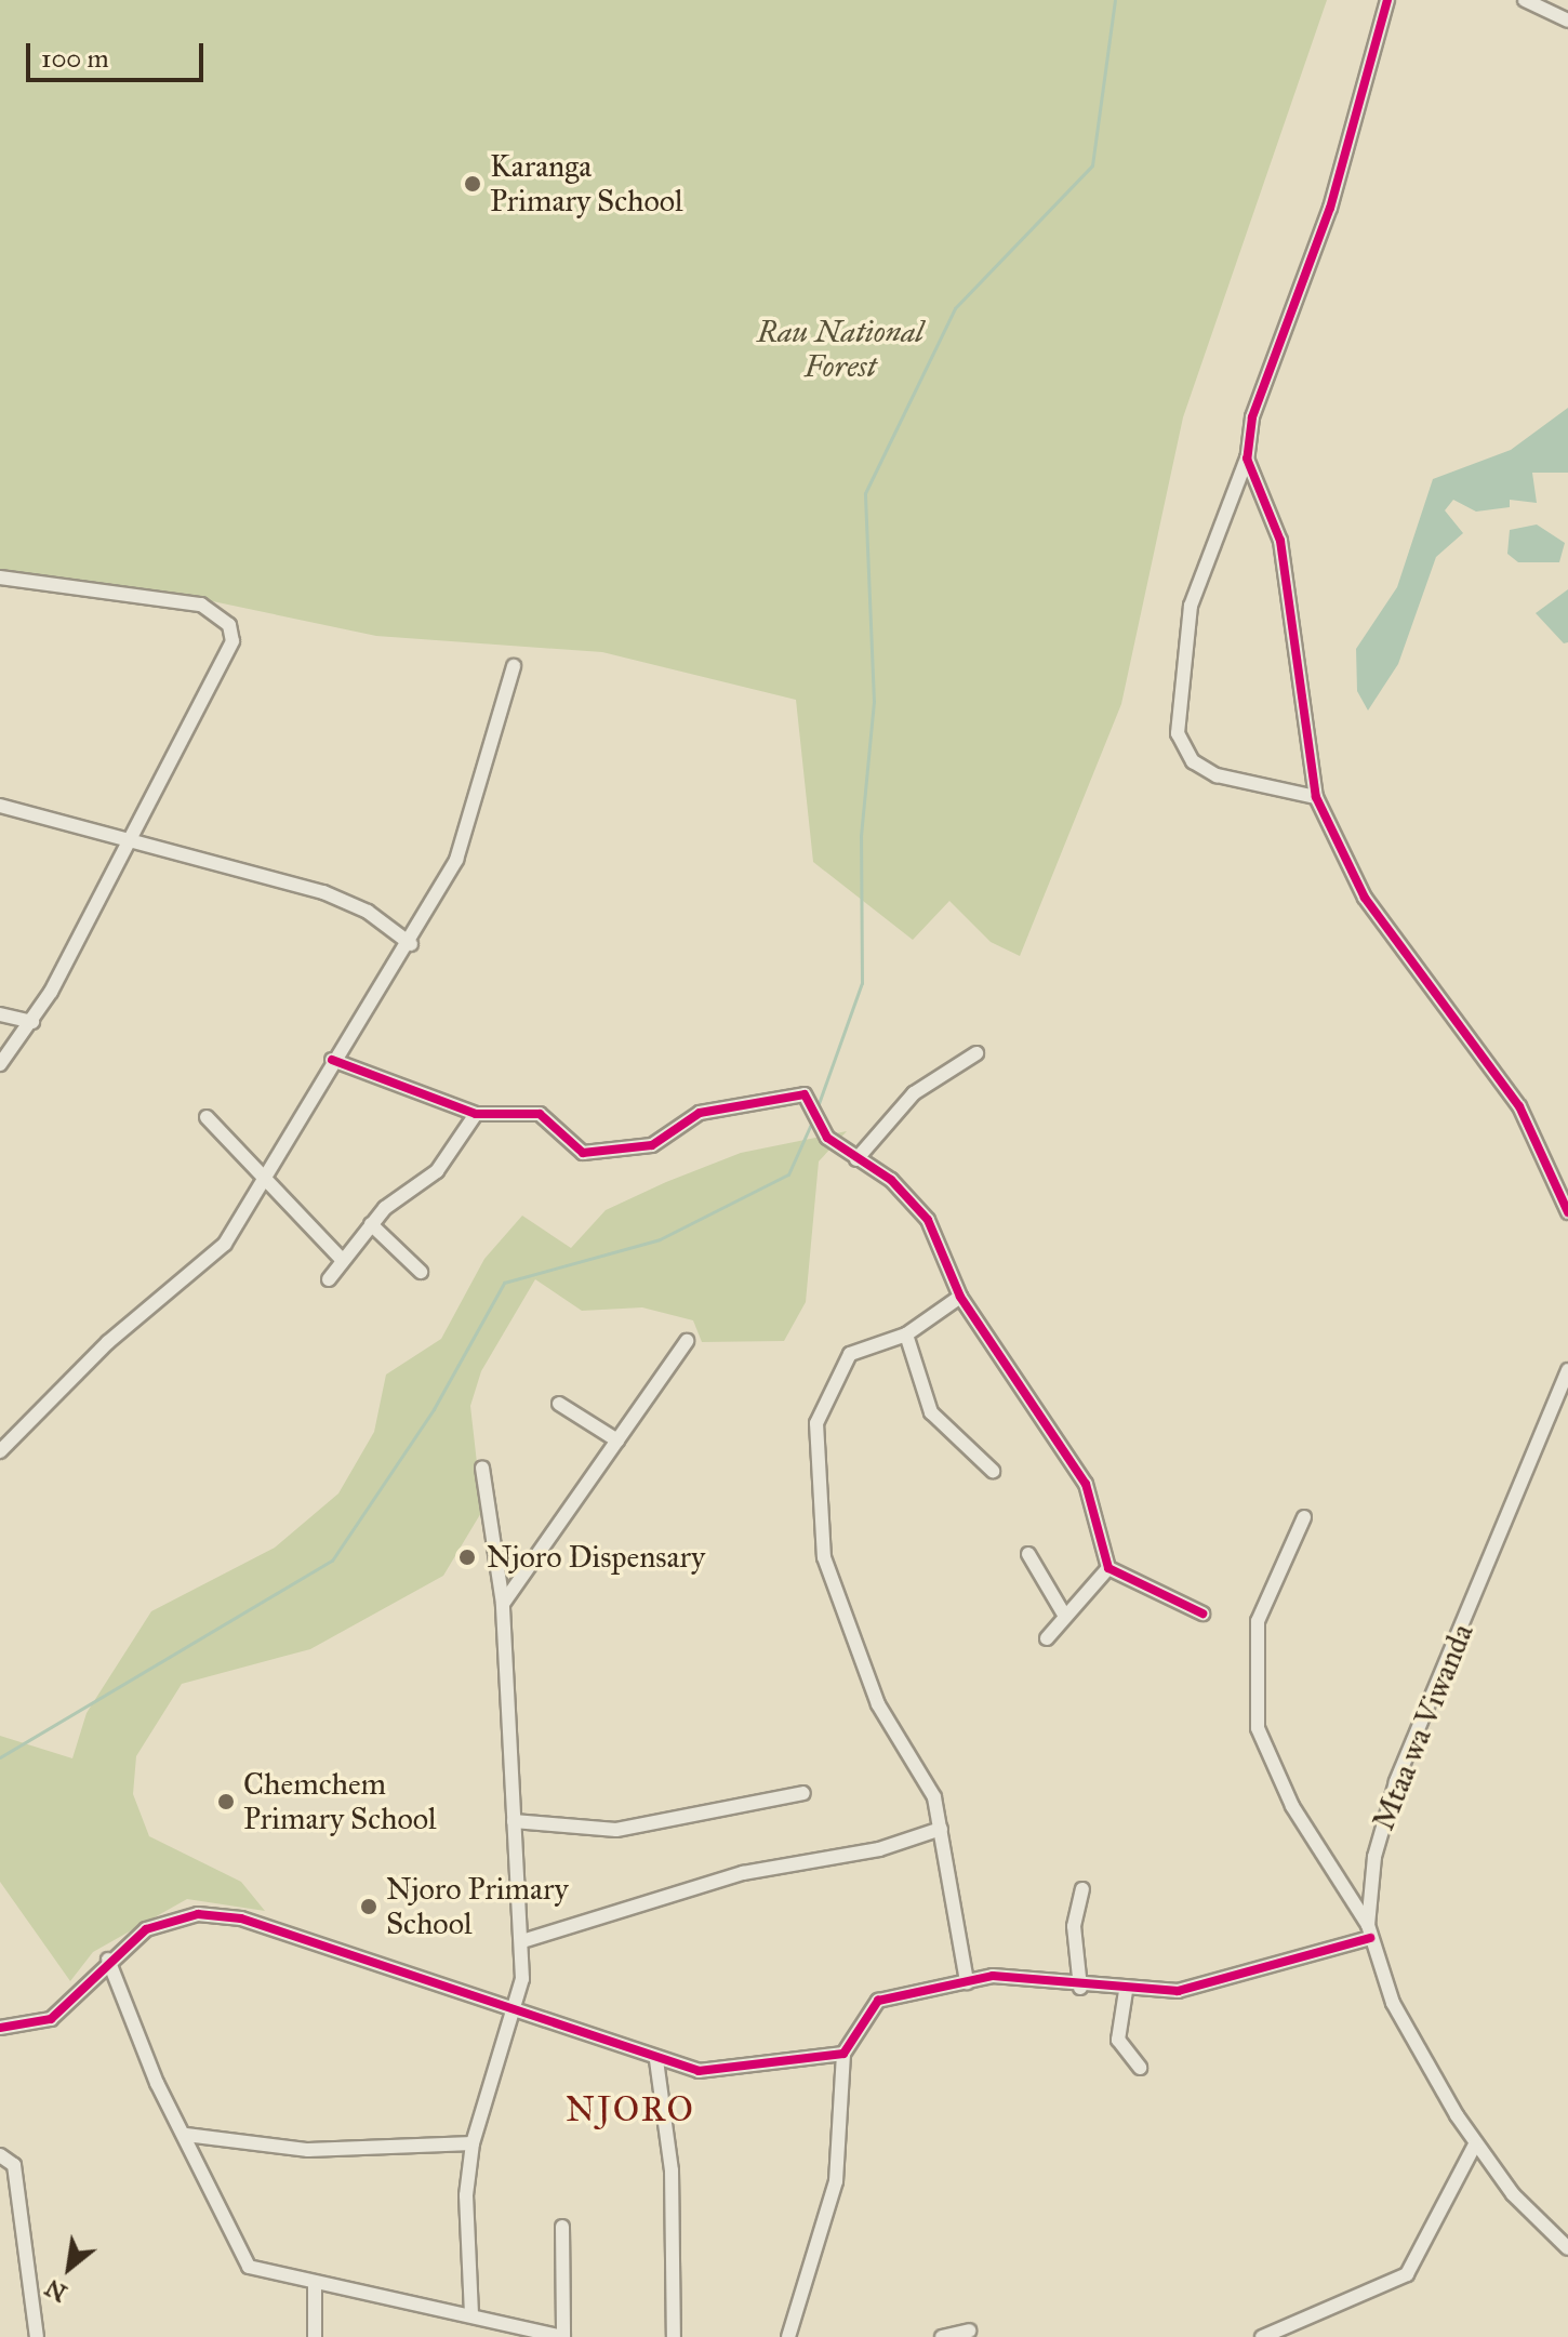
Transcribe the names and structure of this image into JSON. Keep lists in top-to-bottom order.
{
  "streets": {
    "street": ["Mtaa wa Viwanda"]
  },
  "districts": ["NJORO"],
  "parks": ["Rau National Forest"],
  "places": [
    "Karanga Primary School",
    "Njoro Dispensary",
    "Chemchem Primary School",
    "Njoro Primary School"
  ],
  "scale_bar": "100 m",
  "north": "bottom left"
}
